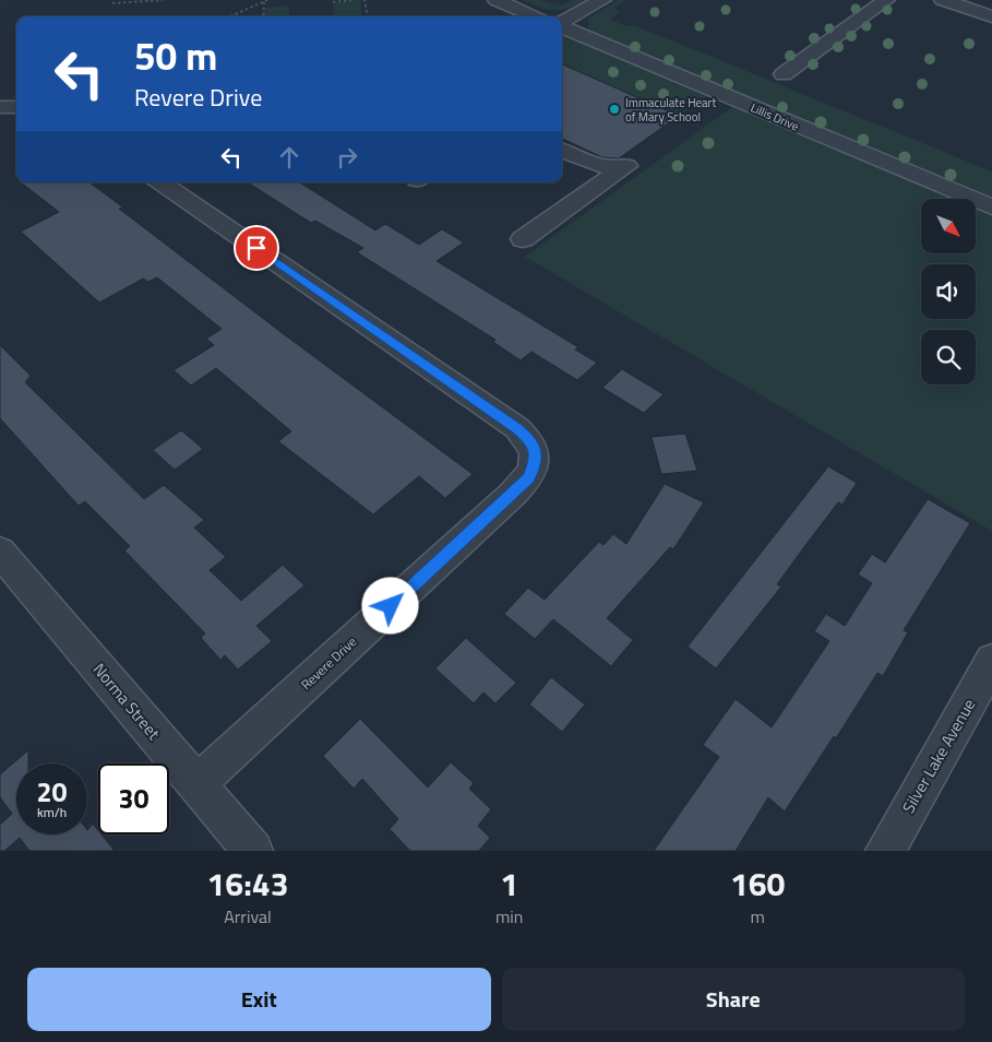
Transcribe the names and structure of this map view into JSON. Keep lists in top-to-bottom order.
{
  "streets": {
    "street": [
      "Lillis Drive",
      "Revere Drive",
      "Norma Street",
      "Silver Lake Avenue"
    ]
  },
  "crossings": [
    ["Revere Drive", "Norma Street"]
  ],
  "places": ["Immaculate Heart of Mary School"],
  "north": "bottom right",
  "page": {
    "turn": ["50 m", "Revere Drive"],
    "speed": "20 km/h",
    "limit": "30",
    "eta": [
      "16:43",
      "Arrival",
      "1",
      "min",
      "160",
      "m"
    ],
    "buttons": ["Exit", "Share"]
  }
}
